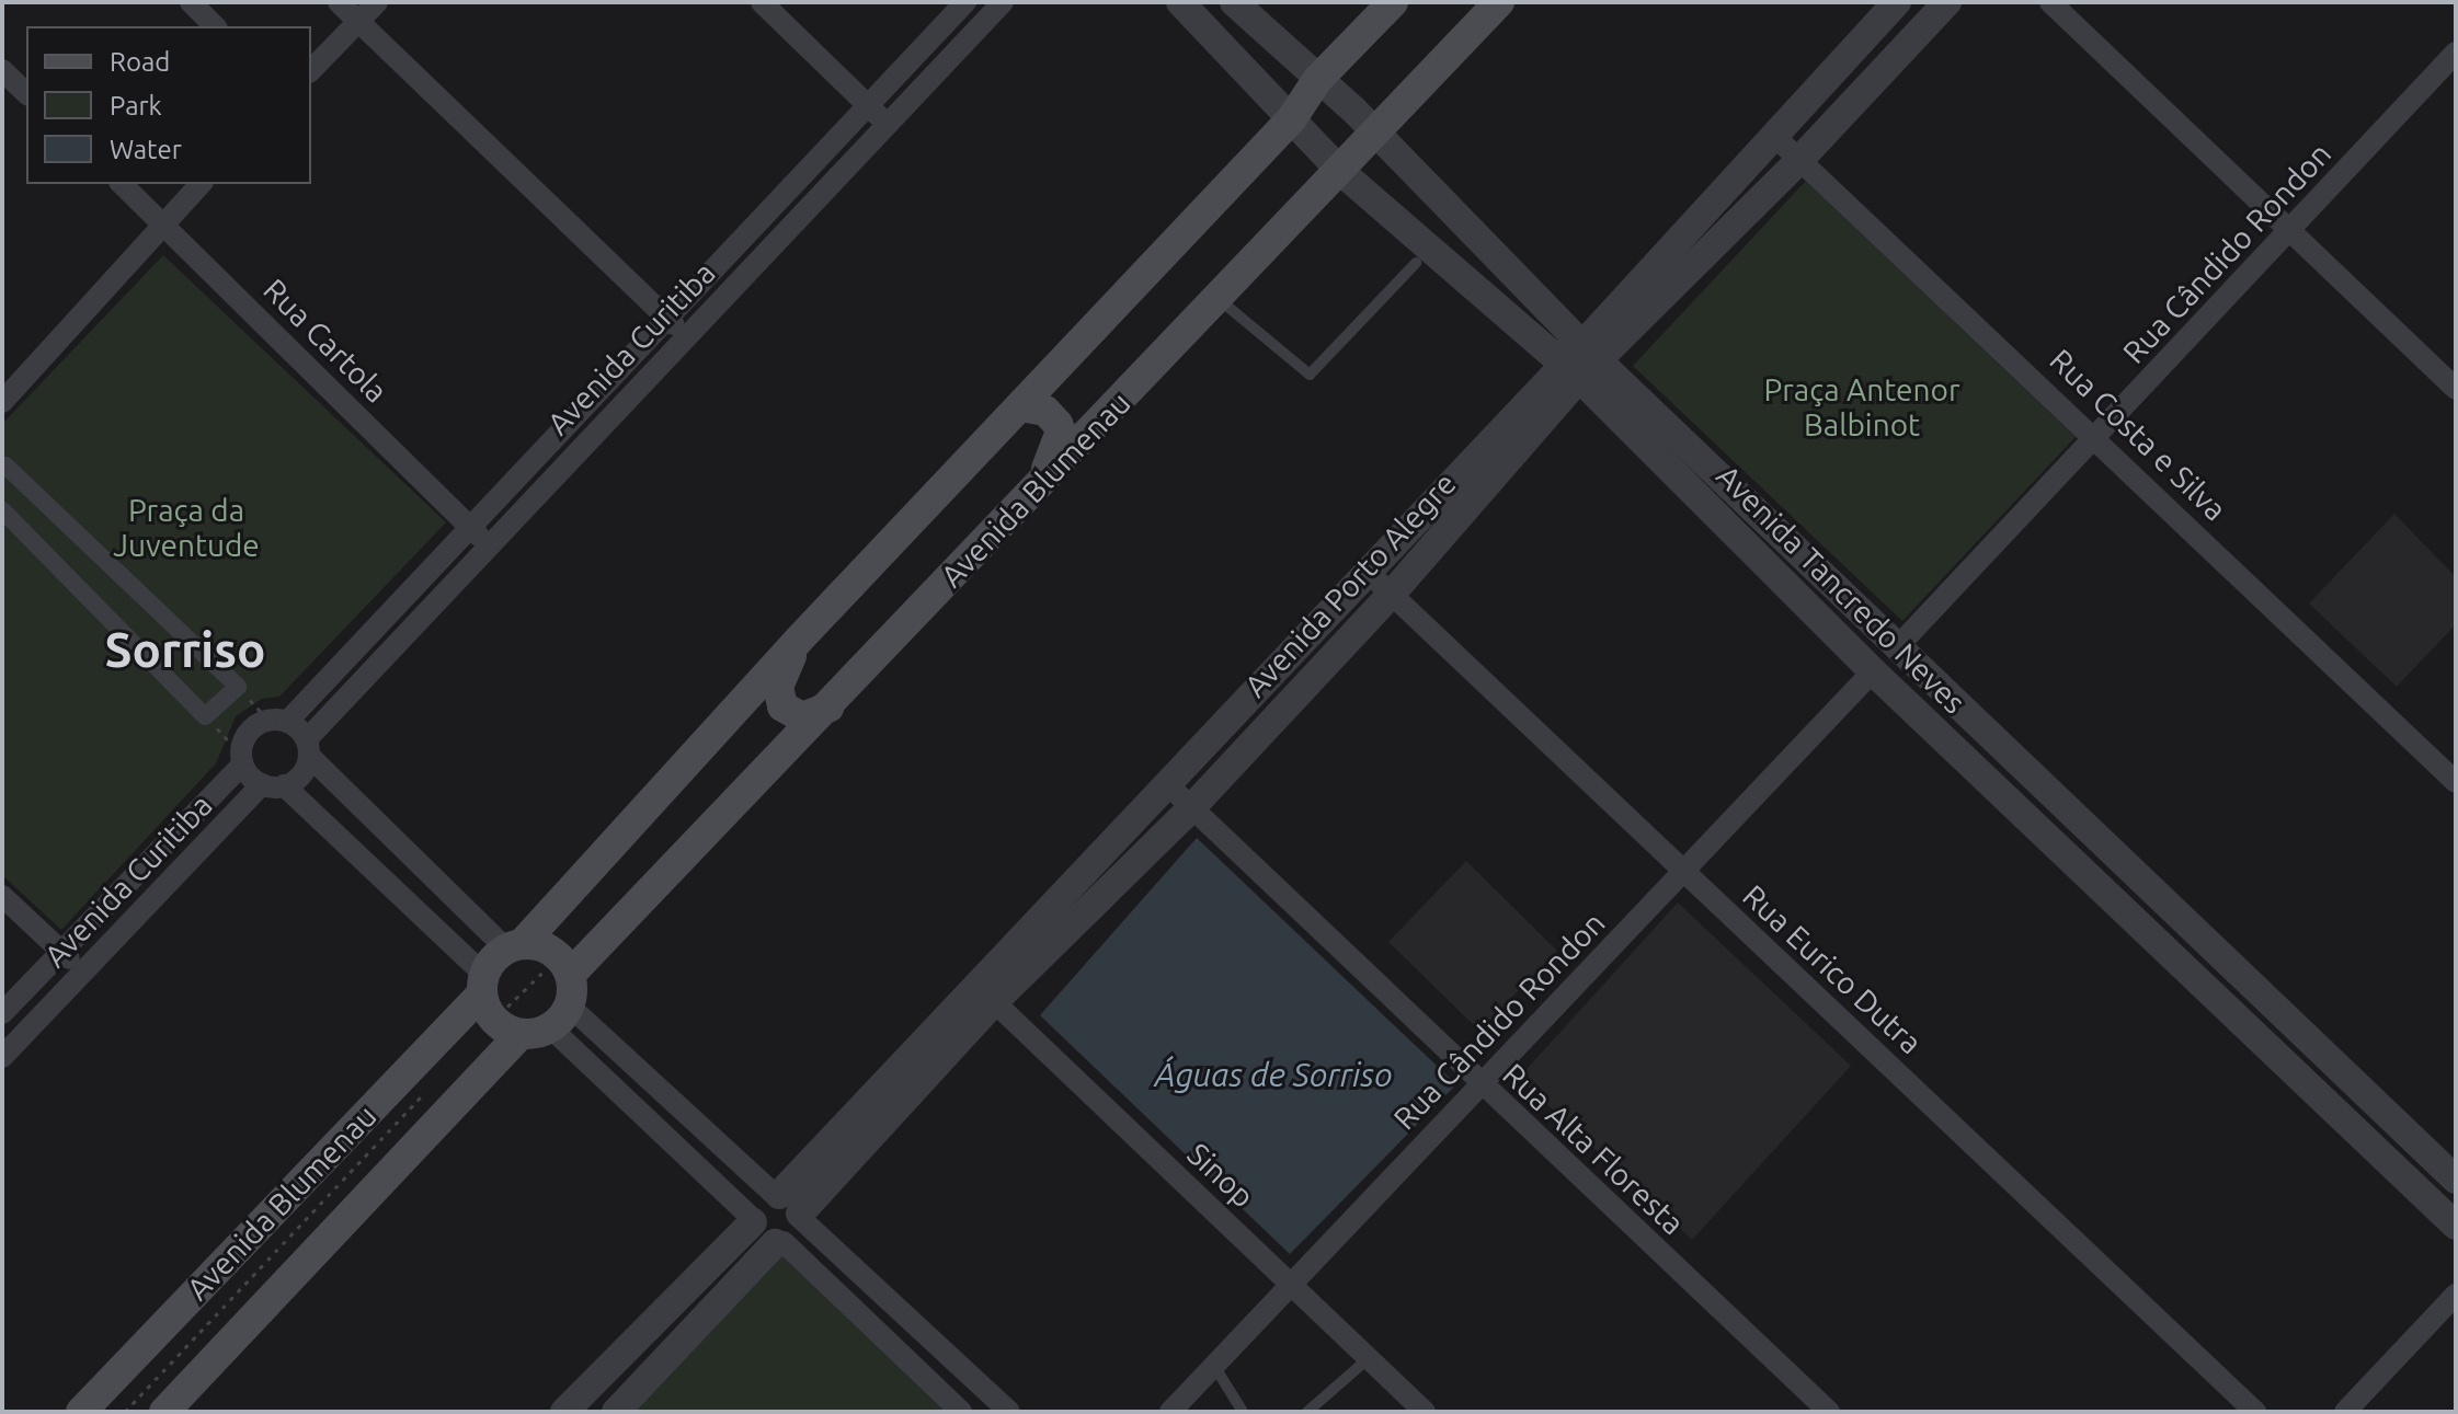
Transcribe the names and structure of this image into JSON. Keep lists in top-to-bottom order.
{
  "streets": {
    "main road": ["Avenida Blumenau"],
    "street": [
      "Rua Cândido Rondon",
      "Rua Cartola",
      "Avenida Curitiba",
      "Rua Costa e Silva",
      "Avenida Porto Alegre",
      "Avenida Tancredo Neves",
      "Rua Eurico Dutra",
      "Rua Alta Floresta",
      "Sinop"
    ]
  },
  "crossings": [
    ["Rua Cândido Rondon", "Rua Costa e Silva"],
    ["Rua Cândido Rondon", "Avenida Tancredo Neves"],
    ["Rua Cândido Rondon", "Rua Eurico Dutra"],
    ["Rua Cândido Rondon", "Rua Alta Floresta"],
    ["Rua Cândido Rondon", "Sinop"],
    ["Rua Cartola", "Avenida Curitiba"],
    ["Rua Costa e Silva", "Avenida Porto Alegre"],
    ["Avenida Blumenau", "Avenida Tancredo Neves"],
    ["Avenida Porto Alegre", "Avenida Tancredo Neves"],
    ["Avenida Porto Alegre", "Rua Eurico Dutra"],
    ["Avenida Porto Alegre", "Rua Alta Floresta"],
    ["Avenida Porto Alegre", "Sinop"]
  ],
  "districts": ["Sorriso"],
  "water": ["Águas de Sorriso"],
  "parks": ["Praça Antenor Balbinot", "Praça da Juventude"],
  "legend": ["Road", "Park", "Water"]
}
